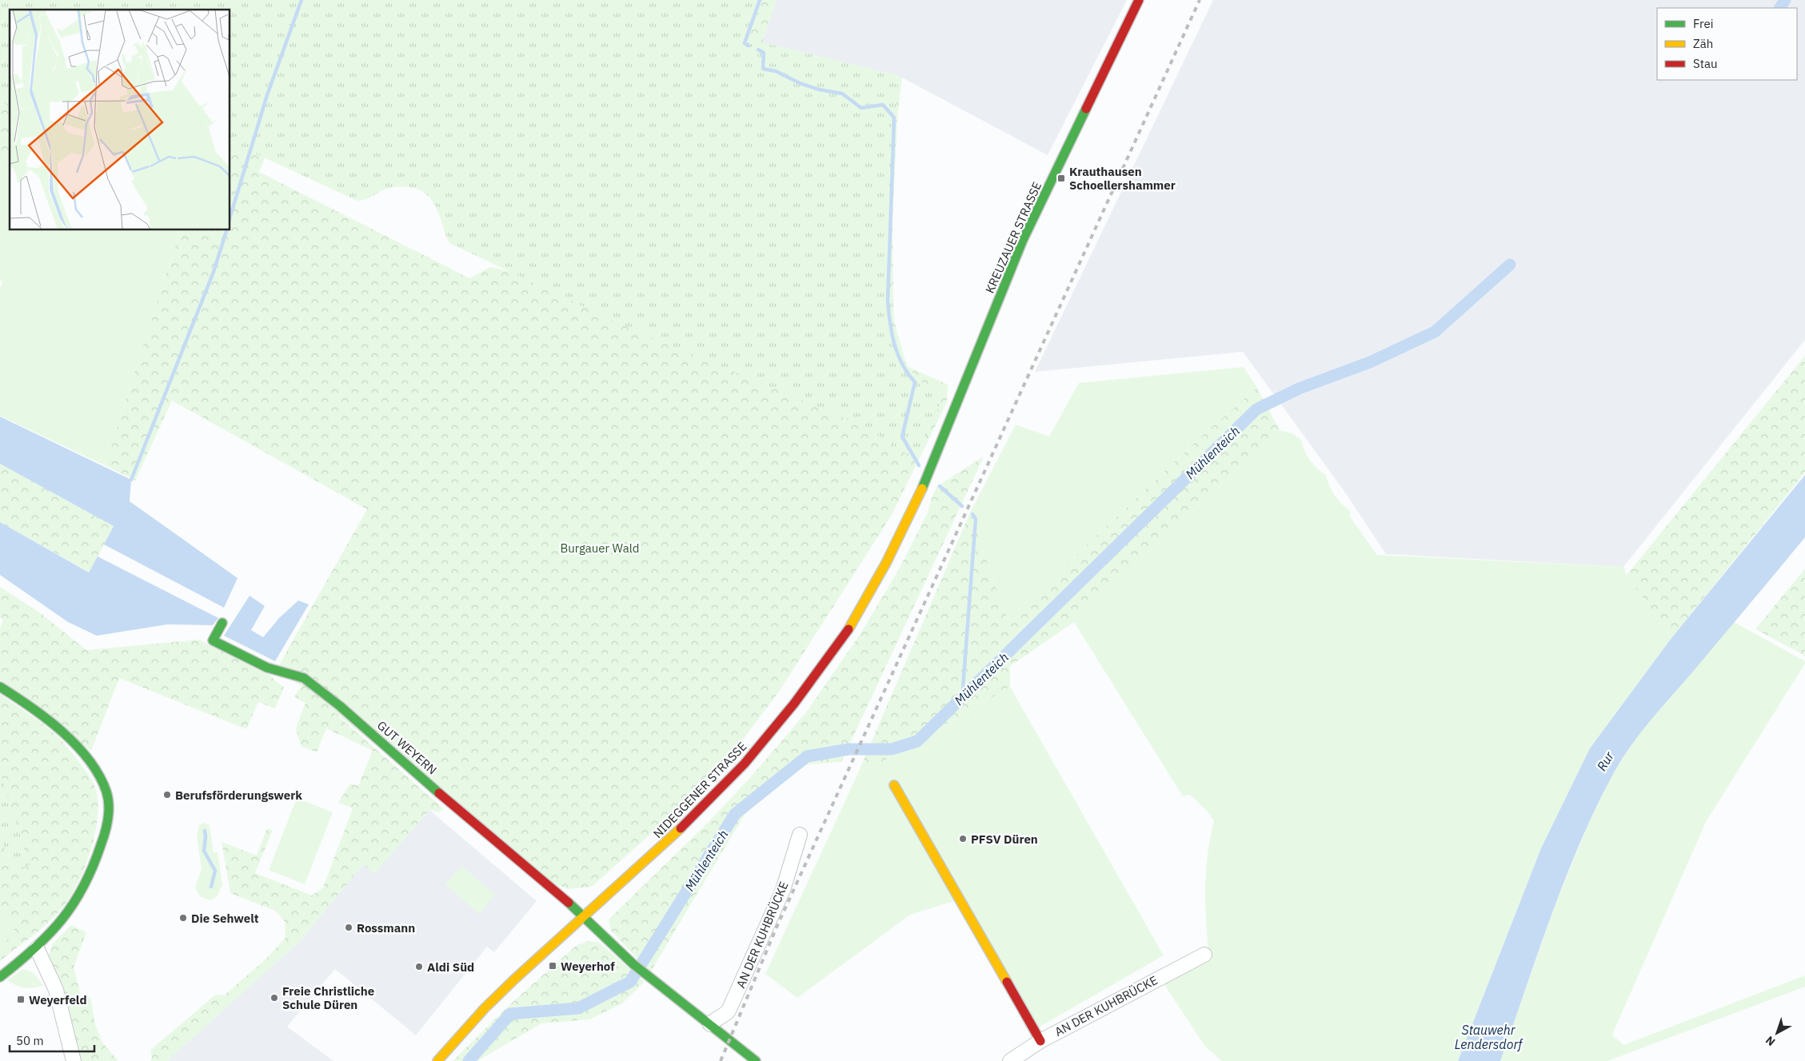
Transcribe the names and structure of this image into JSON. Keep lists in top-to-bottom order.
{
  "streets": {
    "street": [
      "KREUZAUER STRASSE",
      "GUT WEYERN",
      "NIDEGGENER STRASSE",
      "AN DER KUHBRÜCKE"
    ]
  },
  "crossings": [
    ["KREUZAUER STRASSE", "NIDEGGENER STRASSE"],
    ["GUT WEYERN", "NIDEGGENER STRASSE"]
  ],
  "water": ["Mühlenteich", "Rur", "Stauwehr Lendersdorf"],
  "parks": ["Burgauer Wald"],
  "places": {
    "transit": ["Krauthausen Schoellershammer", "Weyerhof", "Weyerfeld"],
    "other": [
      "Berufsförderungswerk",
      "PFSV Düren",
      "Die Sehwelt",
      "Rossmann",
      "Aldi Süd",
      "Freie Christliche Schule Düren"
    ]
  },
  "legend": ["Frei", "Zäh", "Stau"],
  "scale_bar": "50 m",
  "north": "bottom left"
}
